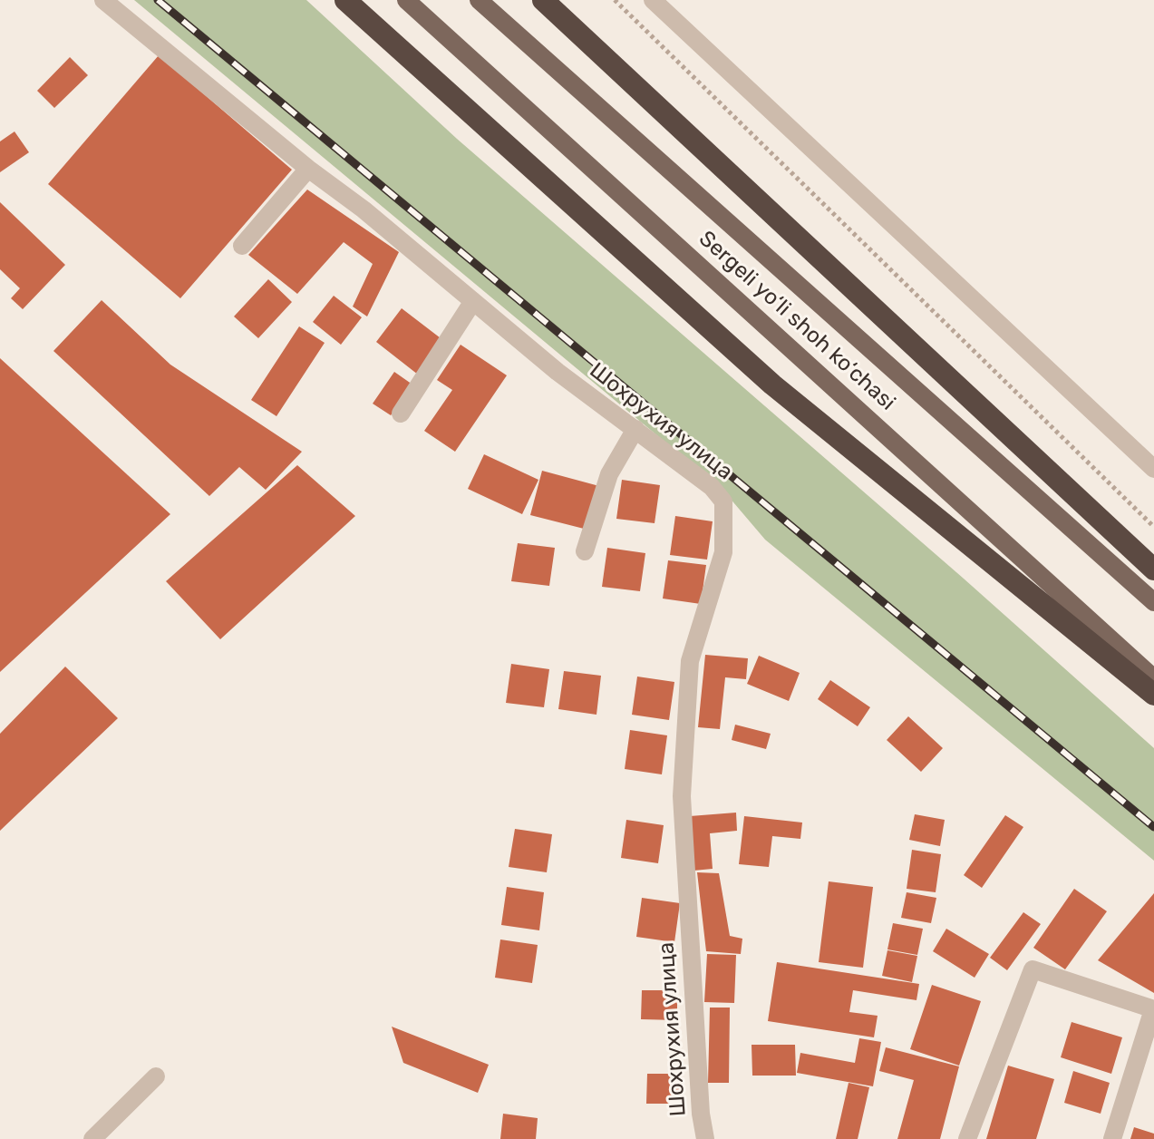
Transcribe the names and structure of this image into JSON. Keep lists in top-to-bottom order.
{
  "streets": {
    "main road": ["Sergeli yo‘li shoh ko‘chasi"],
    "street": ["Шохрухия улица"]
  }
}
